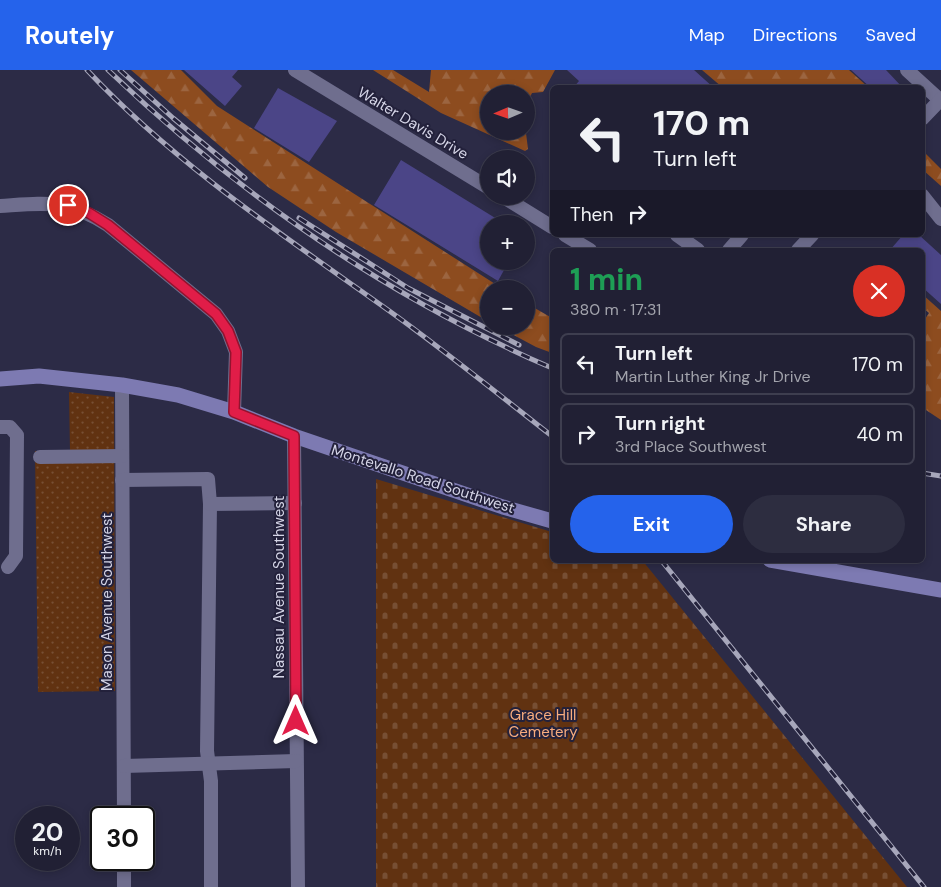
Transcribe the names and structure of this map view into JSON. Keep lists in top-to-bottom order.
{
  "streets": {
    "main road": ["Montevallo Road Southwest"],
    "street": ["Walter Davis Drive", "Nassau Avenue Southwest", "Mason Avenue Southwest"]
  },
  "crossings": [
    ["Montevallo Road Southwest", "Nassau Avenue Southwest"],
    ["Montevallo Road Southwest", "Mason Avenue Southwest"]
  ],
  "parks": ["Grace Hill Cemetery"],
  "north": "left",
  "page": {
    "header": "Routely",
    "nav": ["Map", "Directions", "Saved"],
    "map_buttons": ["+", "−"],
    "turn": ["170 m", "Turn left"],
    "then": "Then",
    "heading": ["1 min", "380 m · 17:31"],
    "list": [
      {
        "name": "Turn left",
        "note": "Martin Luther King Jr Drive",
        "value": "170 m"
      },
      {
        "name": "Turn right",
        "note": "3rd Place Southwest",
        "value": "40 m"
      }
    ],
    "buttons": ["Exit", "Share"],
    "speed": "20 km/h",
    "limit": "30"
  }
}
